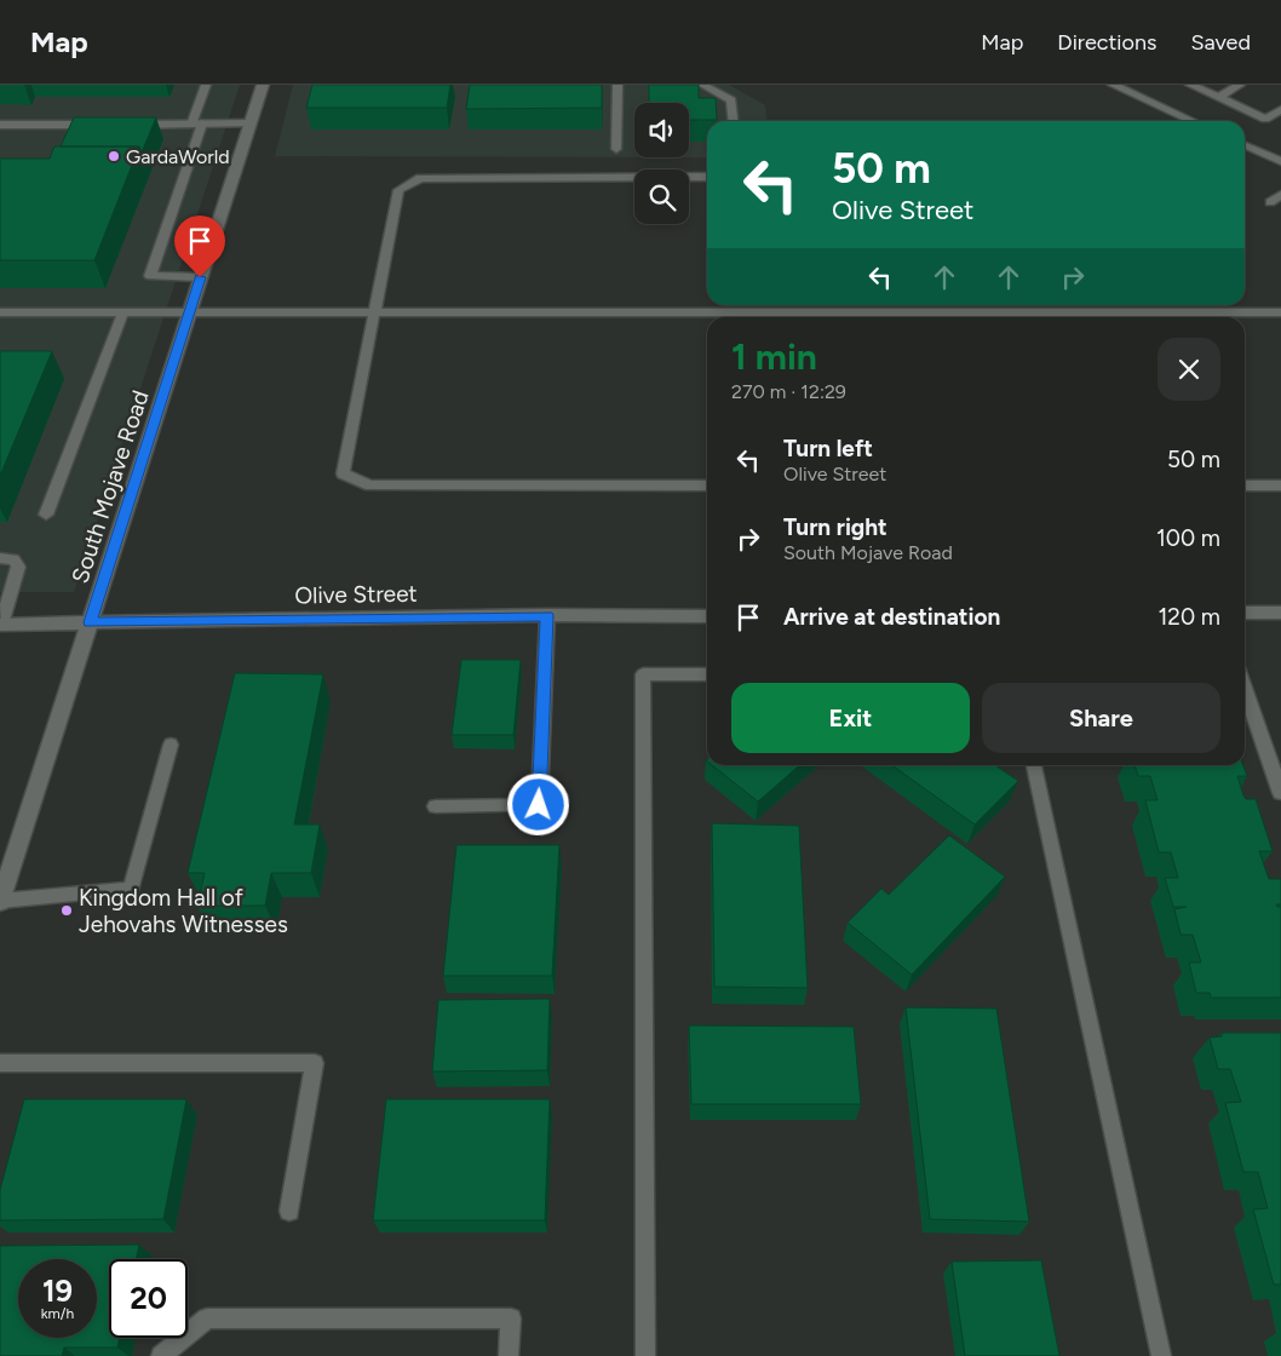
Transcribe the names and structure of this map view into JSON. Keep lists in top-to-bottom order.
{
  "streets": {
    "street": ["South Mojave Road", "Olive Street"]
  },
  "crossings": [
    ["South Mojave Road", "Olive Street"]
  ],
  "places": ["GardaWorld", "Kingdom Hall of Jehovahs Witnesses"],
  "page": {
    "header": "Map",
    "nav": ["Map", "Directions", "Saved"],
    "turn": ["50 m", "Olive Street"],
    "heading": ["1 min", "270 m · 12:29"],
    "list": [
      {
        "name": "Turn left",
        "note": "Olive Street",
        "value": "50 m"
      },
      {
        "name": "Turn right",
        "note": "South Mojave Road",
        "value": "100 m"
      },
      {
        "name": "Arrive at destination",
        "value": "120 m"
      }
    ],
    "buttons": ["Exit", "Share"],
    "speed": "19 km/h",
    "limit": "20"
  }
}
